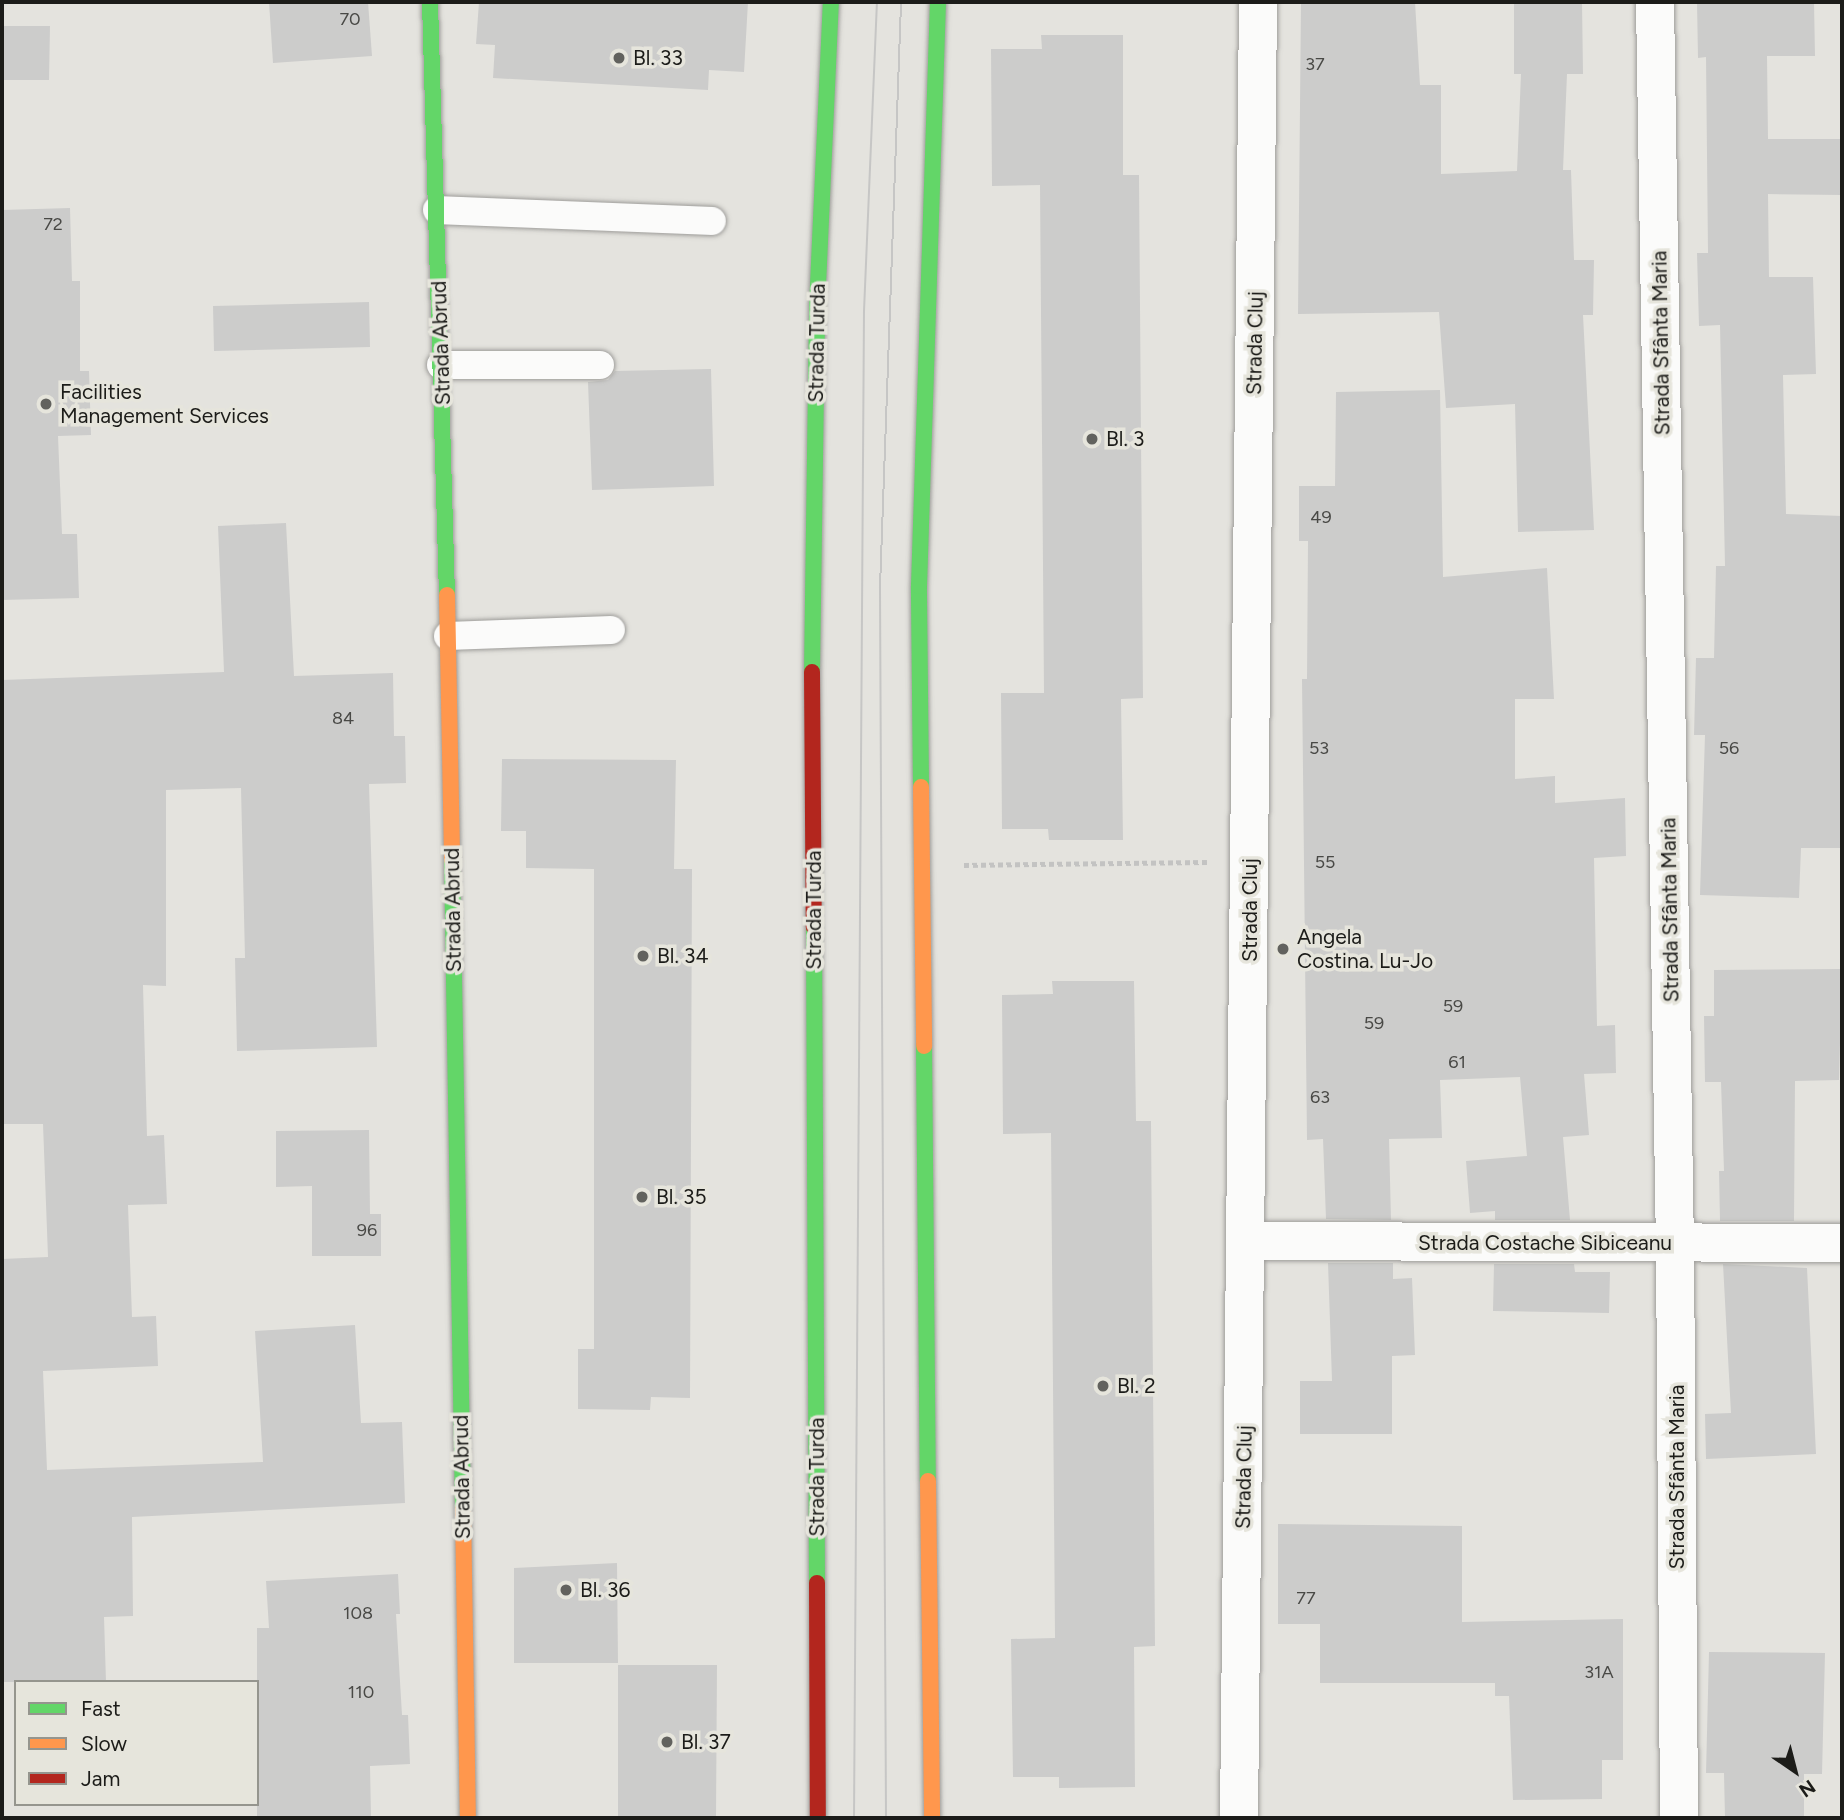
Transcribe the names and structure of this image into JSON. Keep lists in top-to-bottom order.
{
  "streets": {
    "main road": ["Strada Abrud", "Strada Turda"],
    "street": ["Strada Cluj", "Strada Sfânta Maria", "Strada Costache Sibiceanu"]
  },
  "crossings": [
    ["Strada Cluj", "Strada Costache Sibiceanu"],
    ["Strada Sfânta Maria", "Strada Costache Sibiceanu"]
  ],
  "places": [
    "Bl. 33",
    "Facilities Management Services",
    "Bl. 3",
    "Angela Costina. Lu-Jo",
    "Bl. 34",
    "Bl. 35",
    "Bl. 2",
    "Bl. 36",
    "Bl. 37"
  ],
  "house_numbers": [
    "70",
    "37",
    "72",
    "49",
    "84",
    "53",
    "56",
    "55",
    "59",
    "59",
    "61",
    "63",
    "96",
    "77",
    "108",
    "31A",
    "110"
  ],
  "legend": ["Fast", "Slow", "Jam"],
  "north": "bottom right"
}
